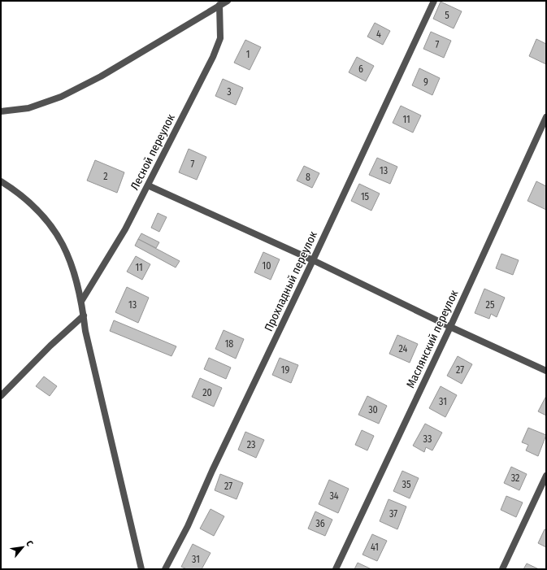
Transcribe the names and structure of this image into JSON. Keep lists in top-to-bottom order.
{
  "streets": {
    "street": ["Лесной переулок", "Прохладный переулок", "Маслянский переулок"]
  },
  "house_numbers": [
    "5",
    "4",
    "7",
    "1",
    "6",
    "9",
    "3",
    "11",
    "7",
    "13",
    "2",
    "8",
    "15",
    "10",
    "11",
    "13",
    "25",
    "18",
    "24",
    "19",
    "27",
    "20",
    "31",
    "30",
    "33",
    "23",
    "32",
    "35",
    "27",
    "34",
    "37",
    "36",
    "41",
    "31"
  ],
  "north": "top right"
}
